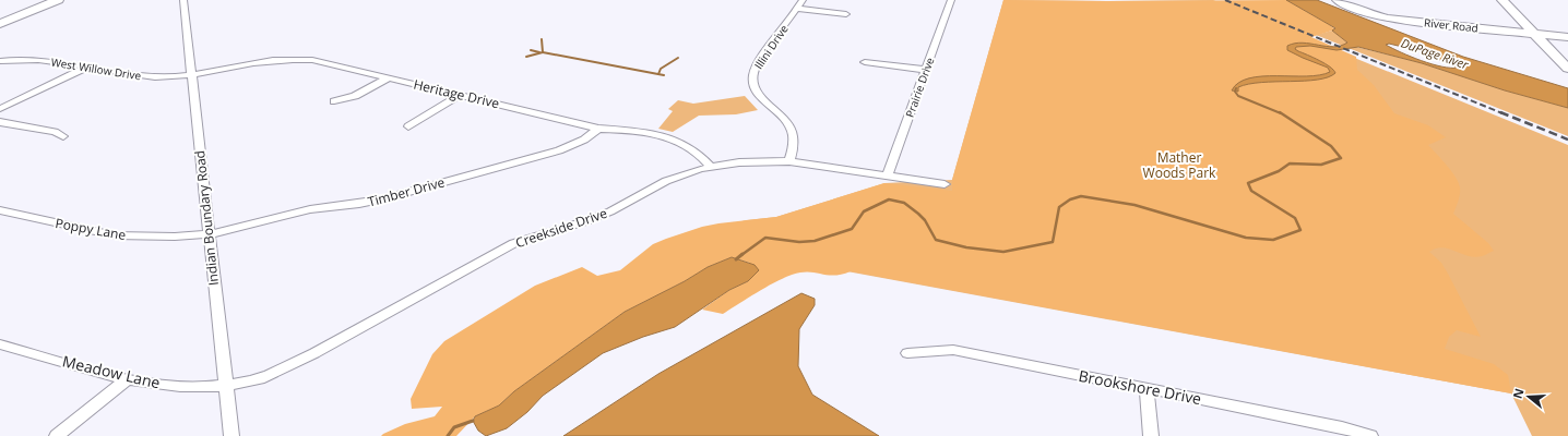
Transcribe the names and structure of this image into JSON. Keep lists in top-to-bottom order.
{
  "streets": {
    "street": [
      "River Road",
      "Illini Drive",
      "West Willow Drive",
      "Prairie Drive",
      "Heritage Drive",
      "Timber Drive",
      "Indian Boundary Road",
      "Creekside Drive",
      "Poppy Lane",
      "Meadow Lane",
      "Brookshore Drive"
    ]
  },
  "crossings": [
    ["Illini Drive", "Creekside Drive"],
    ["West Willow Drive", "Heritage Drive"],
    ["West Willow Drive", "Indian Boundary Road"],
    ["Prairie Drive", "Creekside Drive"],
    ["Heritage Drive", "Timber Drive"],
    ["Heritage Drive", "Indian Boundary Road"],
    ["Heritage Drive", "Creekside Drive"],
    ["Timber Drive", "Indian Boundary Road"],
    ["Timber Drive", "Poppy Lane"],
    ["Indian Boundary Road", "Creekside Drive"],
    ["Indian Boundary Road", "Poppy Lane"],
    ["Indian Boundary Road", "Meadow Lane"],
    ["Creekside Drive", "Meadow Lane"]
  ],
  "water": ["DuPage River"],
  "parks": ["Mather Woods Park"],
  "north": "left"
}
